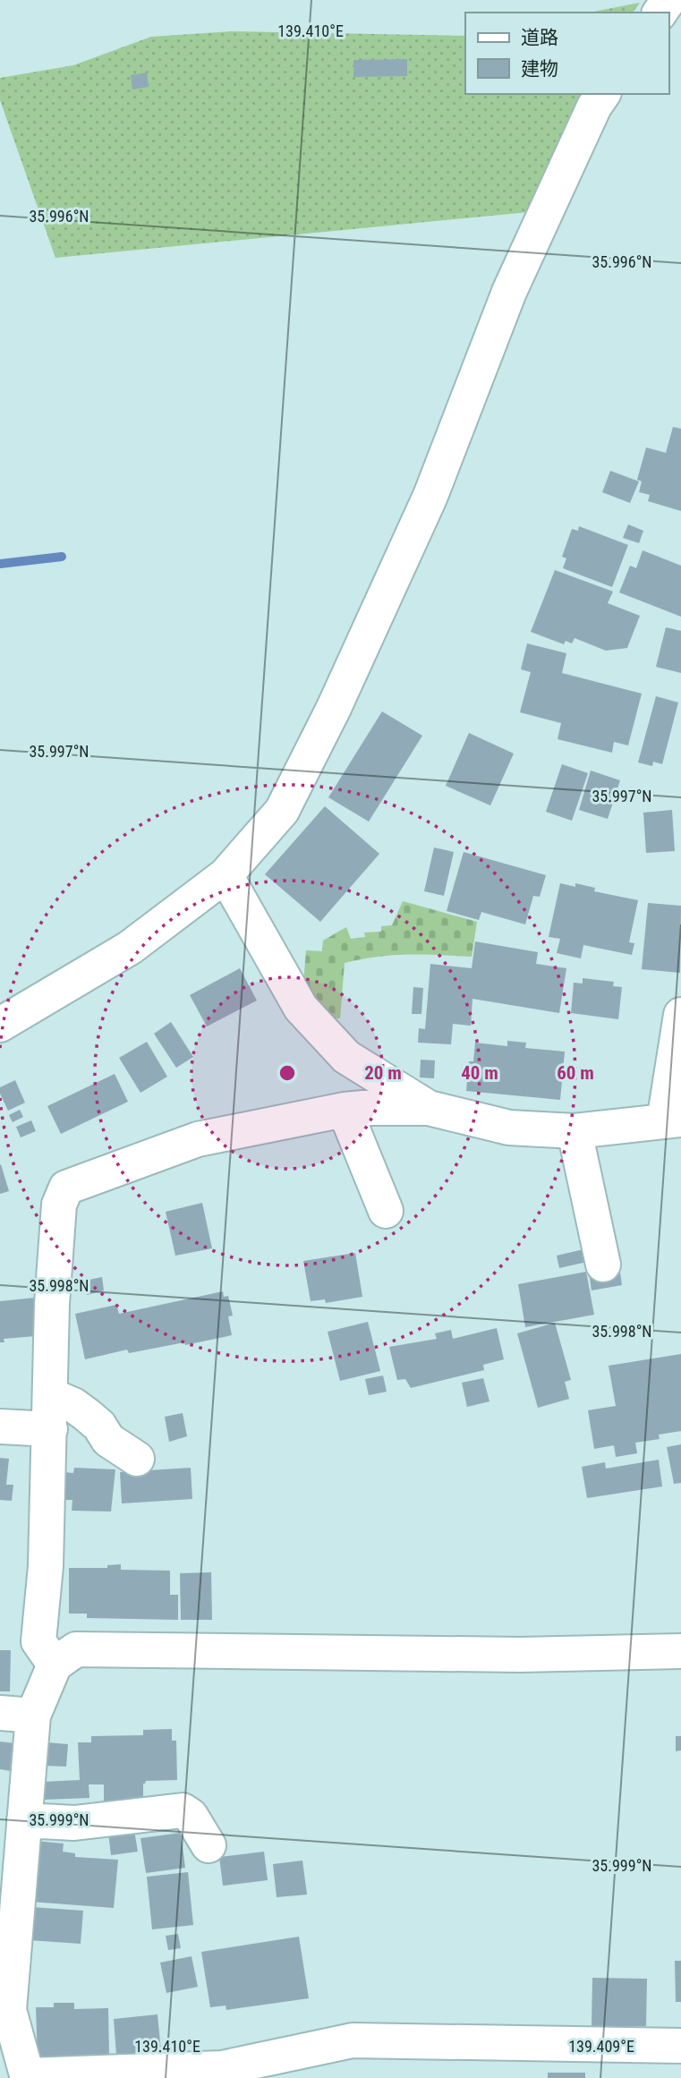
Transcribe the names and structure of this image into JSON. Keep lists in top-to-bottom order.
{
  "legend": ["道路", "建物"],
  "coordinates": [
    "139.410°E",
    "35.996°N",
    "35.997°N",
    "35.998°N",
    "35.999°N",
    "139.409°E"
  ],
  "rings": ["20 m", "40 m", "60 m"]
}
